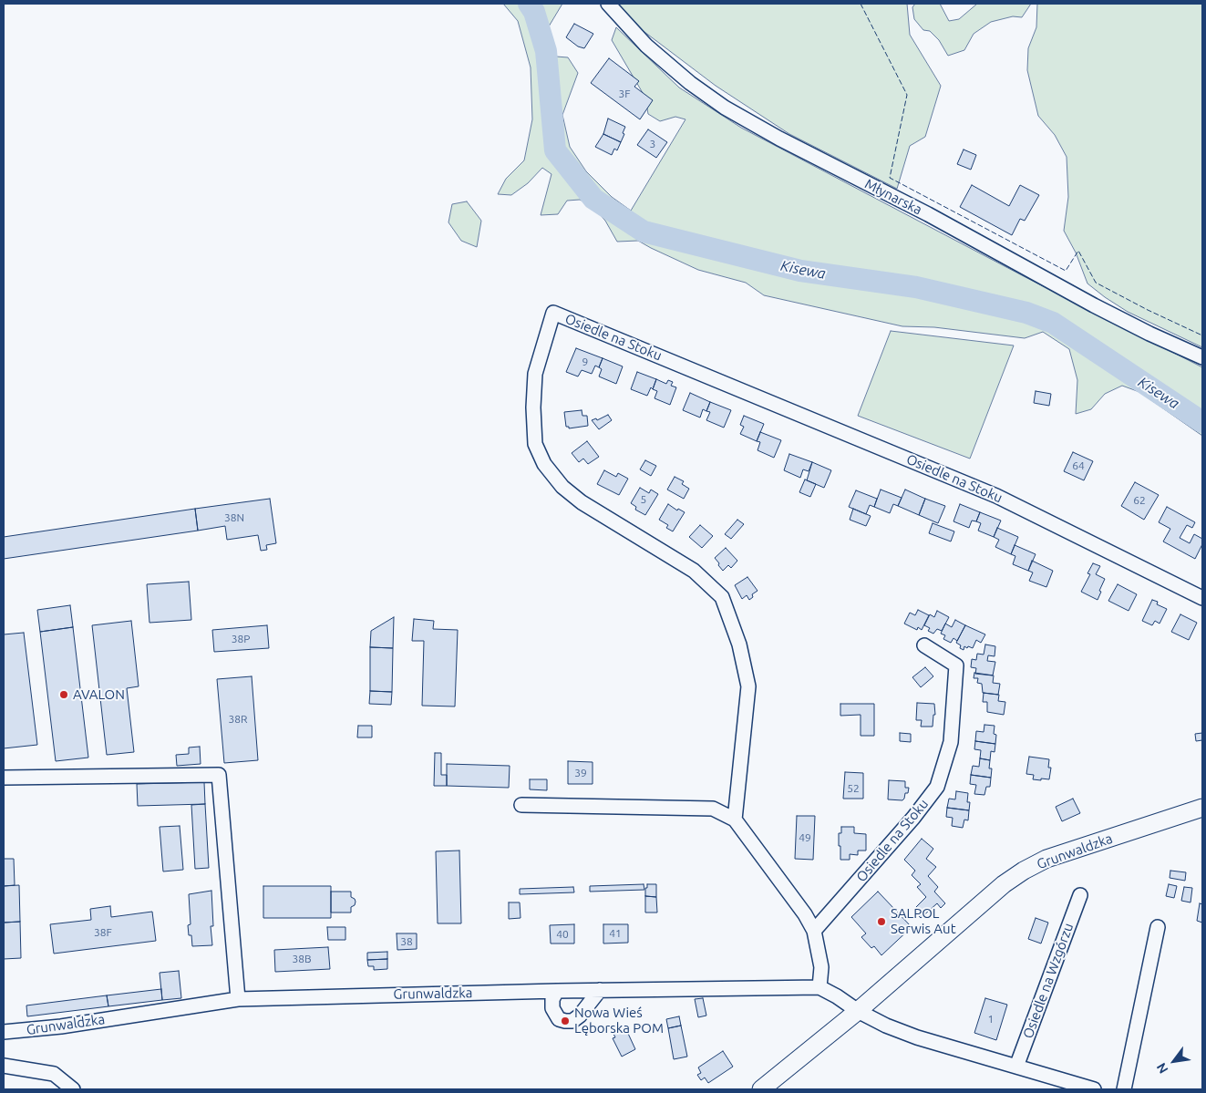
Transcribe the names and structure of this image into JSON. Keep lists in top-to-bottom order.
{
  "streets": {
    "main road": ["Grunwaldzka"],
    "street": ["Młynarska", "Osiedle na Stoku", "Osiedle na Wzgórzu"]
  },
  "water": ["Kisewa"],
  "places": ["AVALON", "SALPOL Serwis Aut", "Nowa Wieś Lęborska POM"],
  "house_numbers": [
    "3F",
    "3",
    "9",
    "64",
    "5",
    "62",
    "38N",
    "38P",
    "38R",
    "39",
    "52",
    "49",
    "38F",
    "41",
    "40",
    "38",
    "38B",
    "1"
  ],
  "north": "bottom left"
}
